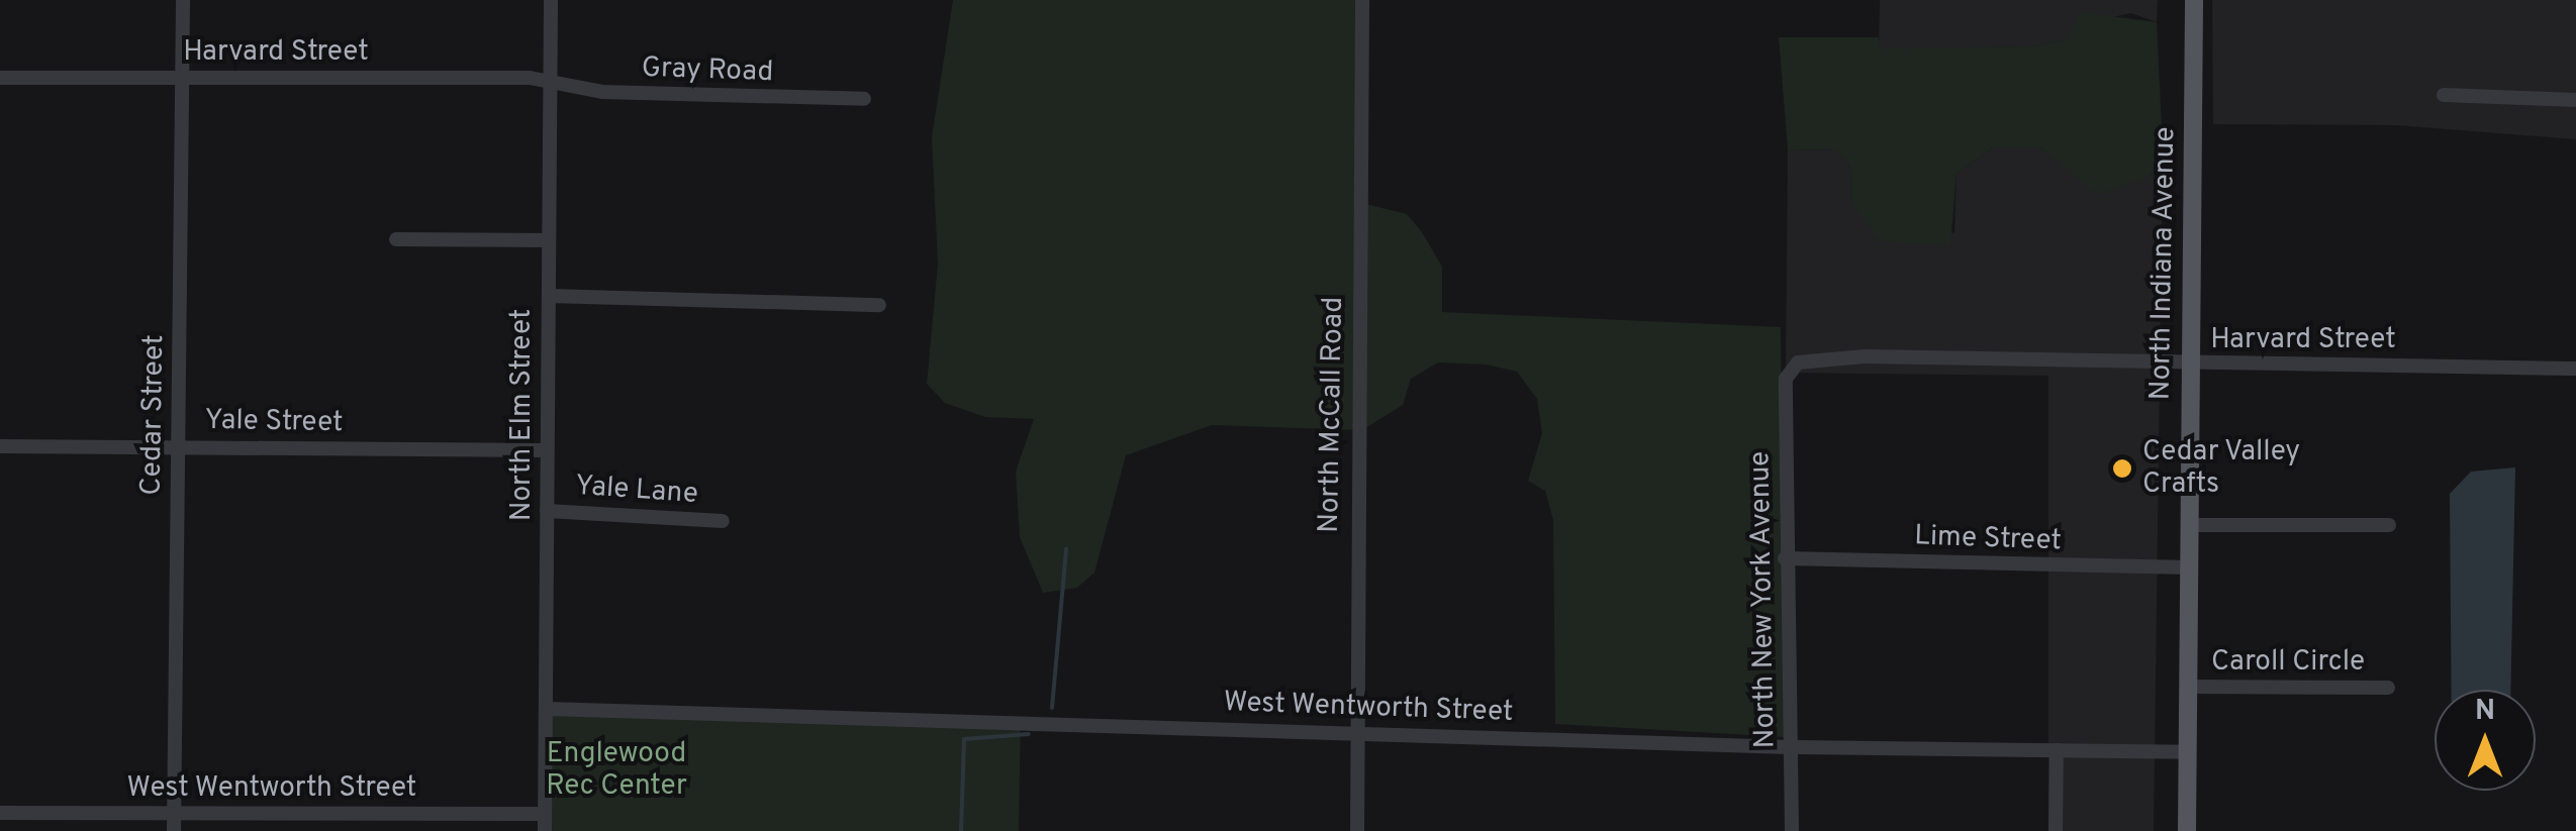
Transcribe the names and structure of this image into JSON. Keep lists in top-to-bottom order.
{
  "streets": {
    "main road": ["North Indiana Avenue"],
    "street": [
      "Harvard Street",
      "Gray Road",
      "Cedar Street",
      "North Elm Street",
      "North McCall Road",
      "Yale Street",
      "Yale Lane",
      "Lime Street",
      "North New York Avenue",
      "Caroll Circle",
      "West Wentworth Street"
    ]
  },
  "crossings": [
    ["Harvard Street", "Gray Road"],
    ["Harvard Street", "North Indiana Avenue"],
    ["Harvard Street", "Cedar Street"],
    ["Harvard Street", "North Elm Street"],
    ["Harvard Street", "North New York Avenue"],
    ["Gray Road", "North Elm Street"],
    ["North Indiana Avenue", "Lime Street"],
    ["North Indiana Avenue", "Caroll Circle"],
    ["North Indiana Avenue", "West Wentworth Street"],
    ["Cedar Street", "Yale Street"],
    ["Cedar Street", "West Wentworth Street"],
    ["North Elm Street", "Yale Street"],
    ["North Elm Street", "Yale Lane"],
    ["North Elm Street", "West Wentworth Street"],
    ["North McCall Road", "West Wentworth Street"],
    ["Lime Street", "North New York Avenue"],
    ["North New York Avenue", "West Wentworth Street"]
  ],
  "parks": ["Englewood Rec Center"],
  "places": ["Cedar Valley Crafts"],
  "north": "top"
}
